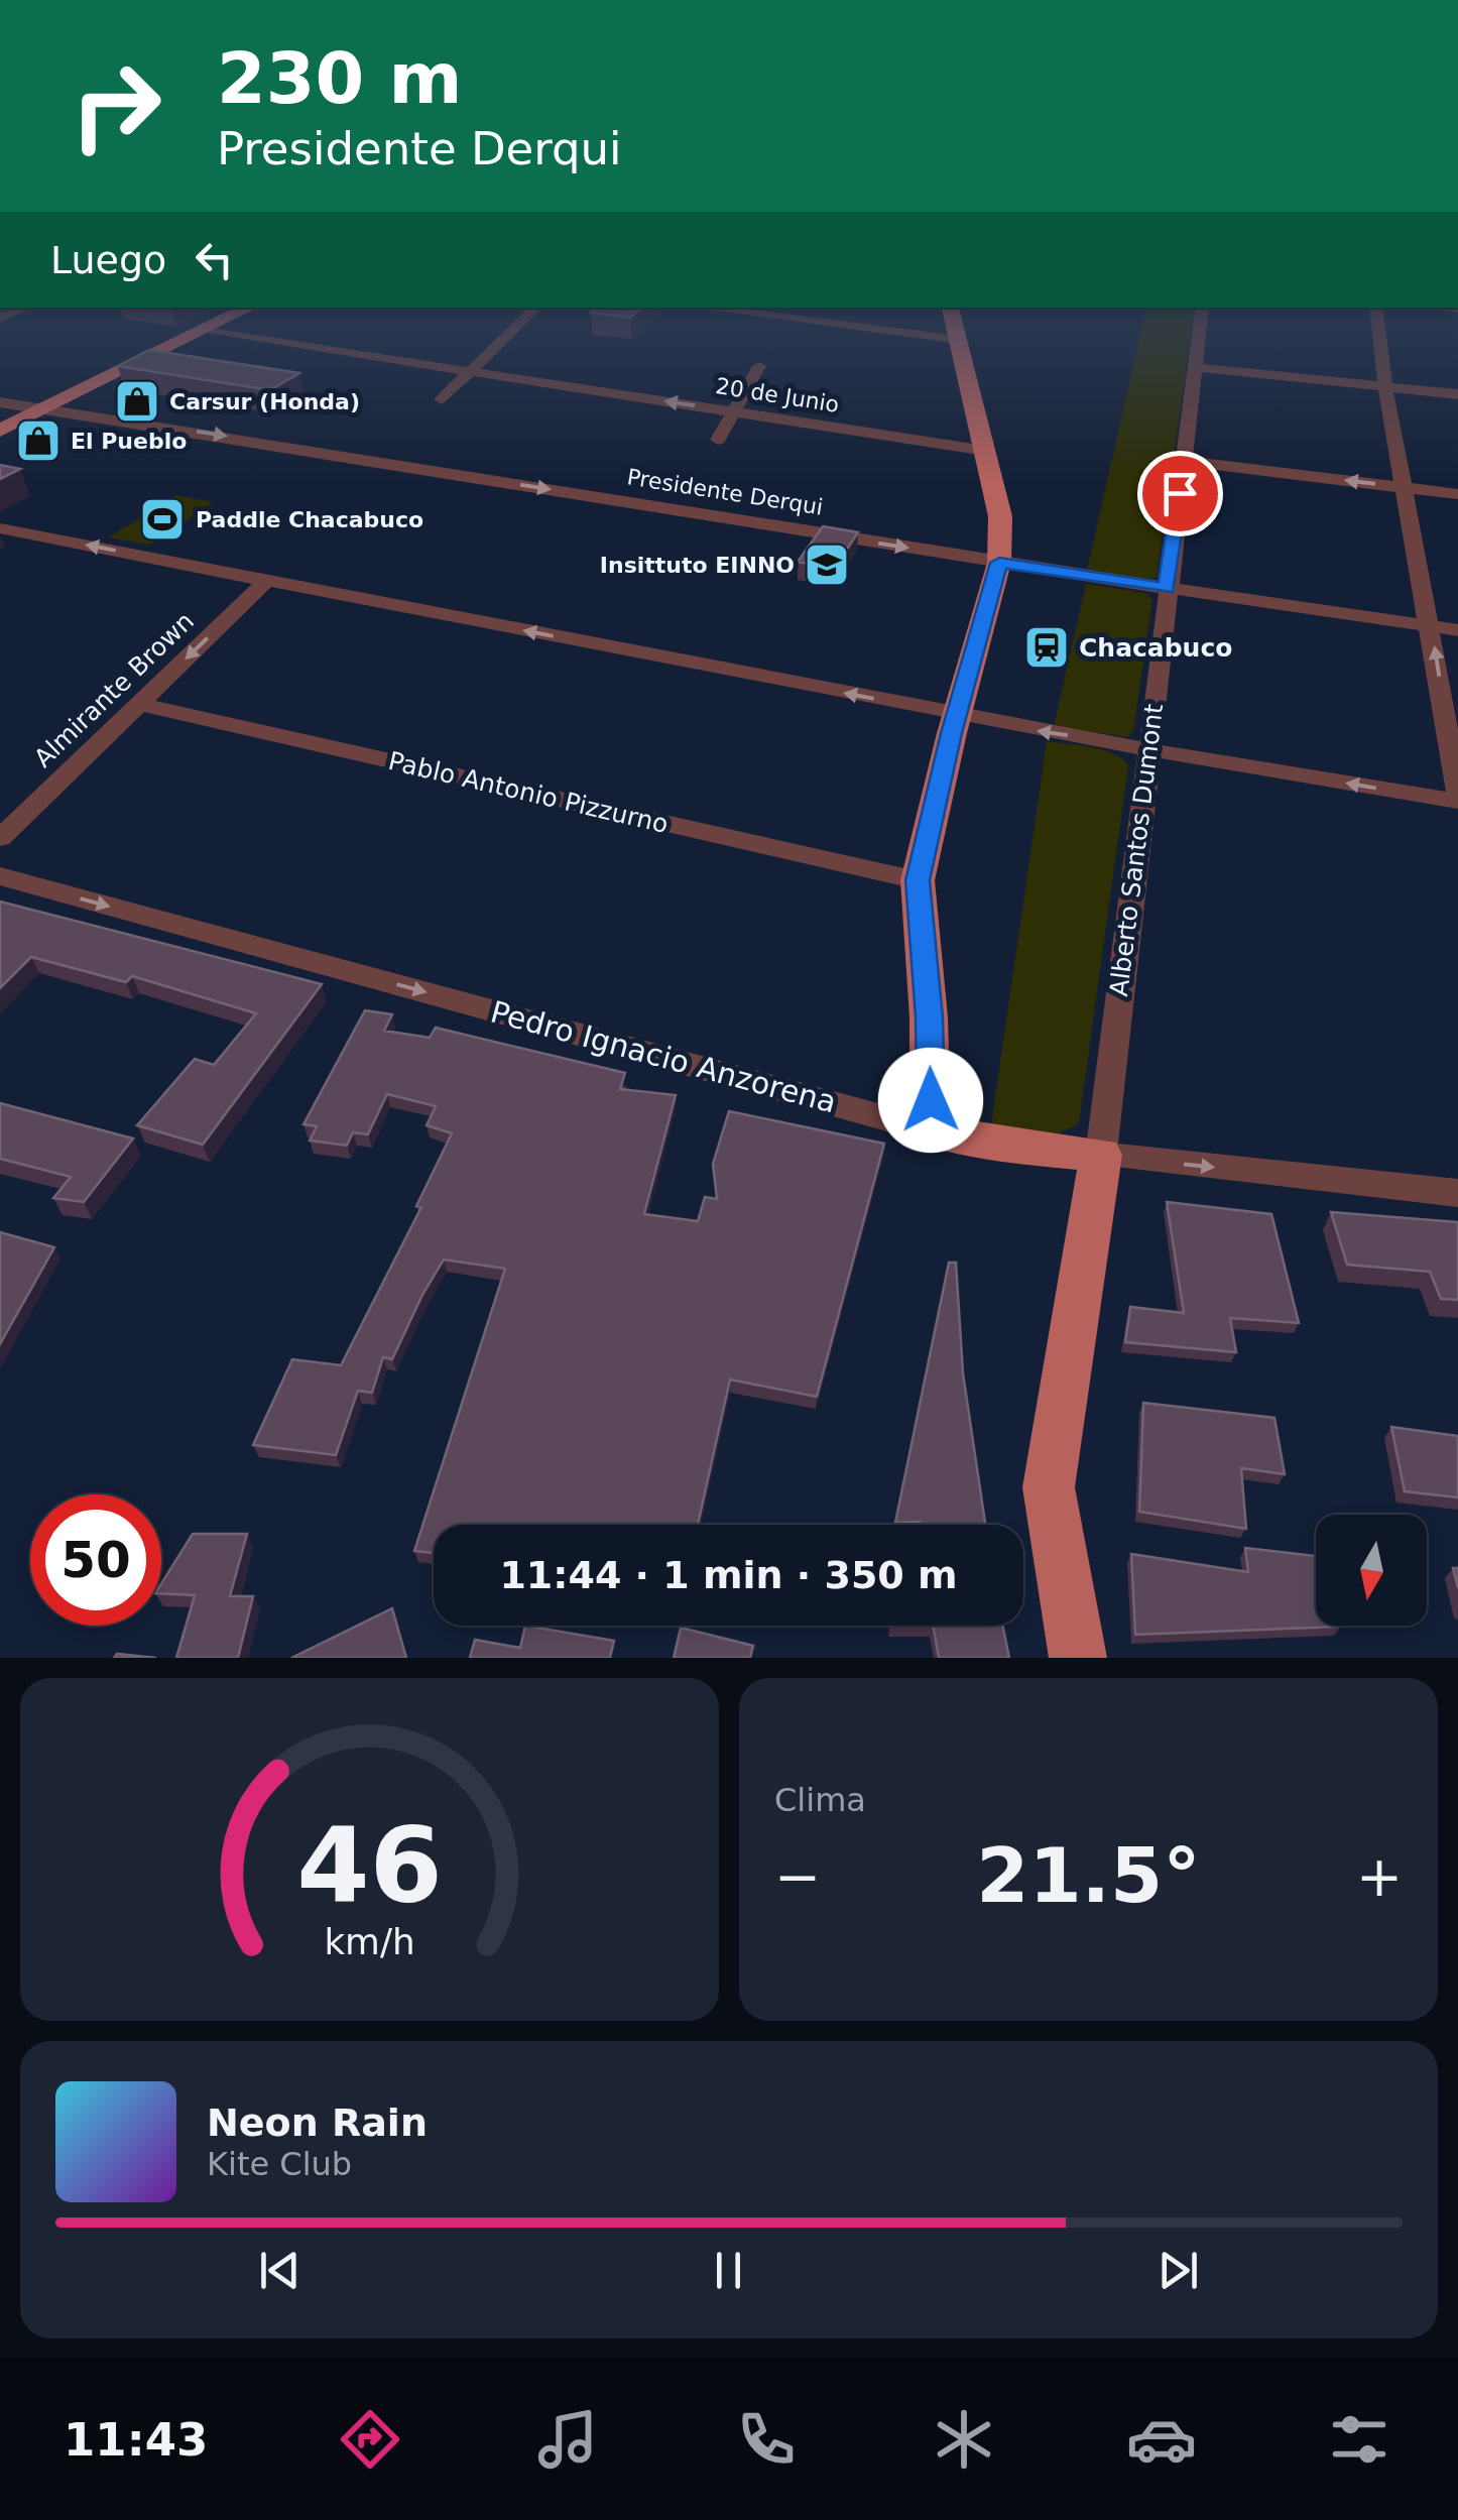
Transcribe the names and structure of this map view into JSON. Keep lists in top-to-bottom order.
{
  "streets": {
    "main road": ["Pedro Ignacio Anzorena"],
    "street": [
      "20 de Junio",
      "Presidente Derqui",
      "Almirante Brown",
      "Pablo Antonio Pizzurno",
      "Alberto Santos Dumont"
    ]
  },
  "crossings": [
    ["Presidente Derqui", "Alberto Santos Dumont"],
    ["Almirante Brown", "Pablo Antonio Pizzurno"],
    ["Alberto Santos Dumont", "Pedro Ignacio Anzorena"]
  ],
  "one_way": ["Almirante Brown", "Pedro Ignacio Anzorena"],
  "places": {
    "shop": ["Carsur (Honda)", "El Pueblo"],
    "sports": ["Paddle Chacabuco"],
    "school or university": ["Insittuto EINNO"],
    "station": ["Chacabuco"]
  },
  "north": "bottom",
  "page": {
    "turn": ["230 m", "Presidente Derqui"],
    "then": "Luego",
    "limit": "50",
    "trip": "11:44 · 1 min · 350 m",
    "tile": "Clima",
    "heat": ["−", "21.5°", "+"],
    "song": ["Neon Rain", "Kite Club"],
    "tabs": "11:43",
    "gauge": ["46", "km/h"]
  }
}
